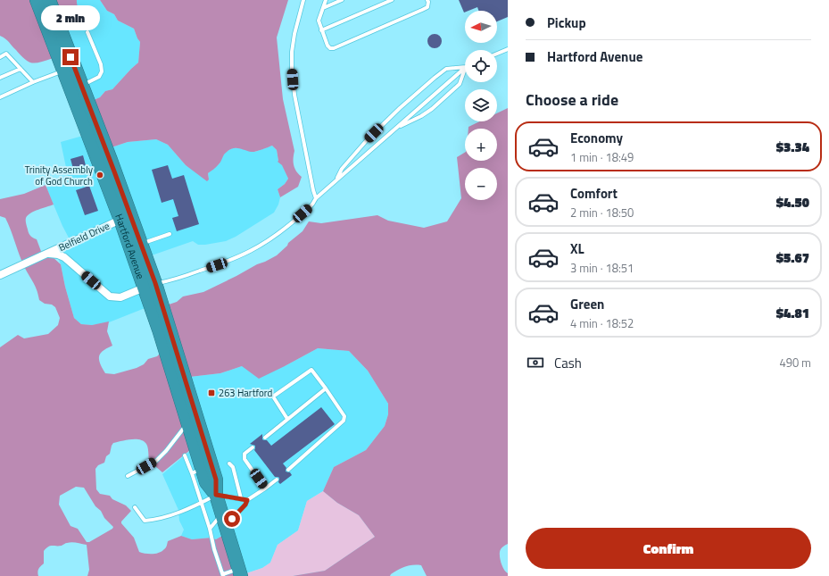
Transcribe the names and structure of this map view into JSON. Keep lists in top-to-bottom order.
{
  "streets": {
    "highway": ["Hartford Avenue"],
    "street": ["Belfield Drive"]
  },
  "crossings": [
    ["Belfield Drive", "Hartford Avenue"]
  ],
  "places": {
    "other": ["Trinity Assembly of God Church"],
    "transit": ["263 Hartford"]
  },
  "north": "left",
  "page": {
    "banner": ["Pickup", "Hartford Avenue"],
    "bubble": "2 min",
    "map_buttons": ["+", "−"],
    "heading": "Choose a ride",
    "list": [
      {
        "name": "Economy",
        "note": "1 min · 18:49",
        "value": "$3.34"
      },
      {
        "name": "Comfort",
        "note": "2 min · 18:50",
        "value": "$4.50"
      },
      {
        "name": "XL",
        "note": "3 min · 18:51",
        "value": "$5.67"
      },
      {
        "name": "Green",
        "note": "4 min · 18:52",
        "value": "$4.81"
      }
    ],
    "pay": ["Cash", "490 m"],
    "buttons": "Confirm"
  }
}
